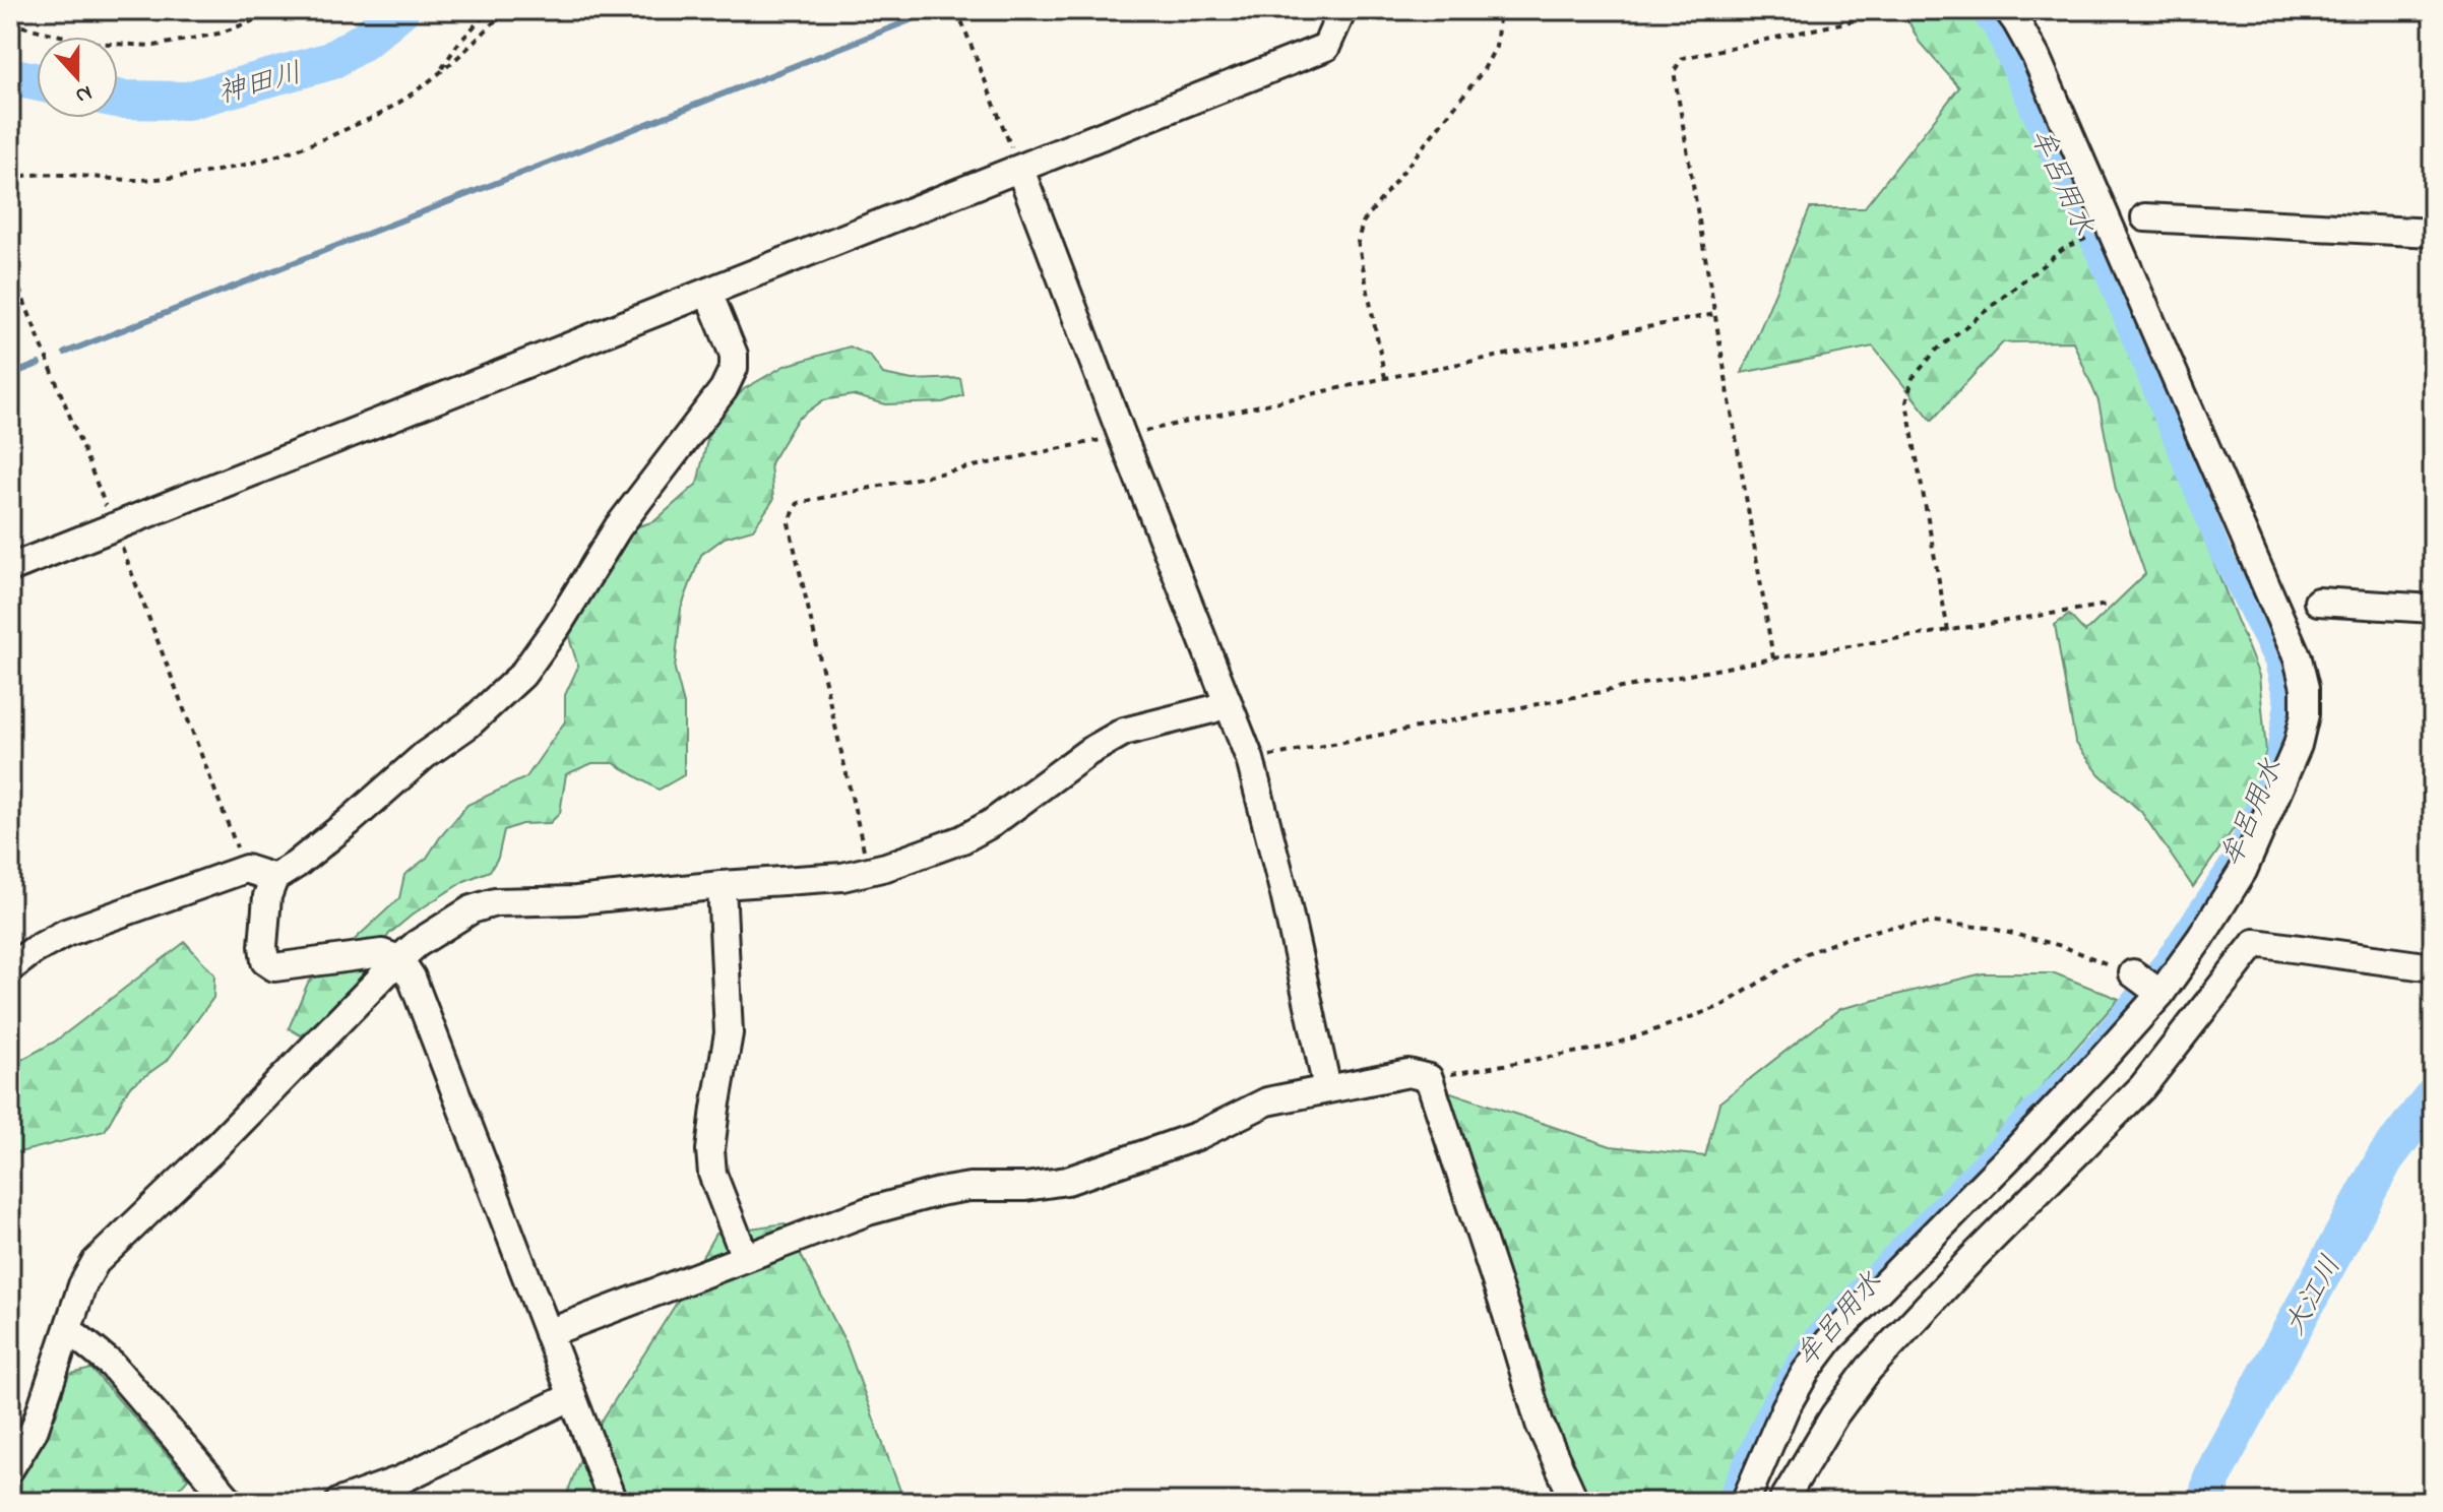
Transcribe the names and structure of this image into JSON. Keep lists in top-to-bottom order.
{
  "water": ["神田川", "牟呂用水", "大江川"],
  "north": "bottom"
}
